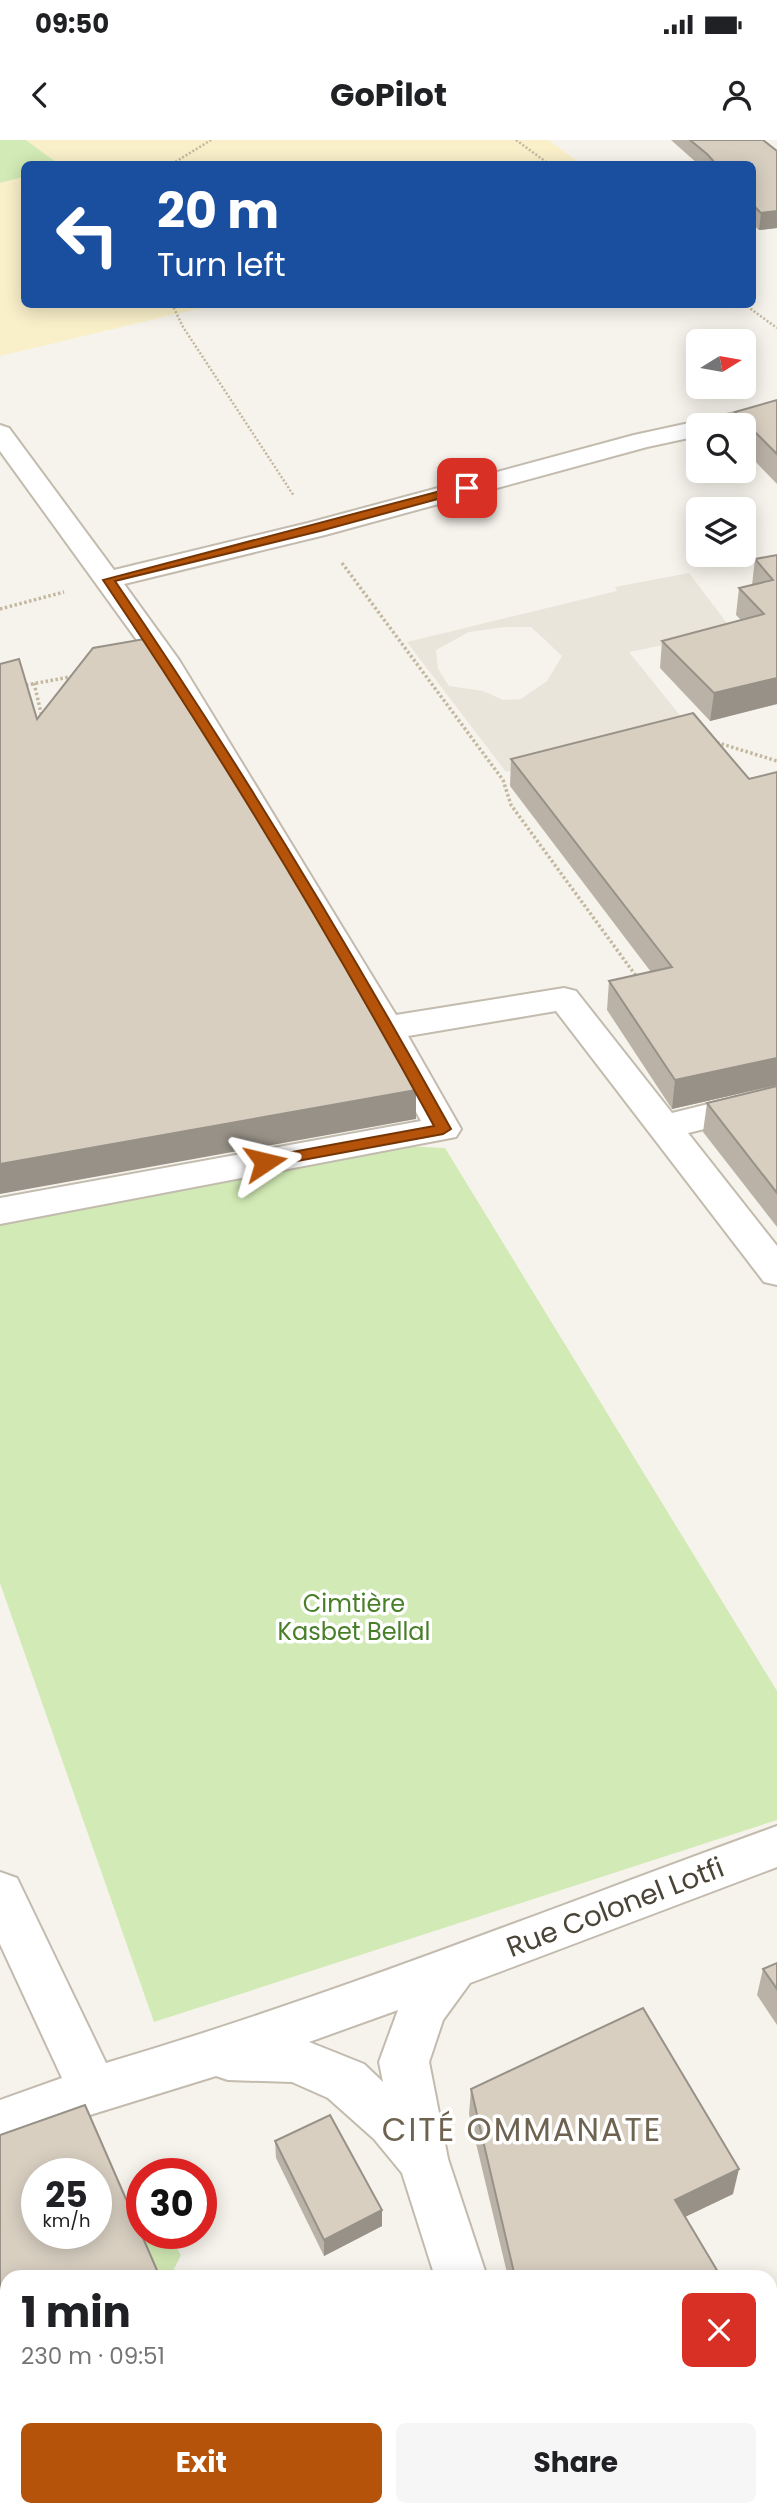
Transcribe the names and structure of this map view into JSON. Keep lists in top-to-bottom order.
{
  "streets": {
    "street": ["Rue Colonel Lotfi"]
  },
  "districts": ["CITÉ OMMANATE"],
  "parks": ["Cimtière Kasbet Bellal"],
  "north": "right",
  "page": {
    "status": "09:50",
    "header": "GoPilot",
    "turn": ["20 m", "Turn left"],
    "speed": "25 km/h",
    "limit": "30",
    "heading": ["1 min", "230 m · 09:51"],
    "buttons": ["Exit", "Share"]
  }
}
